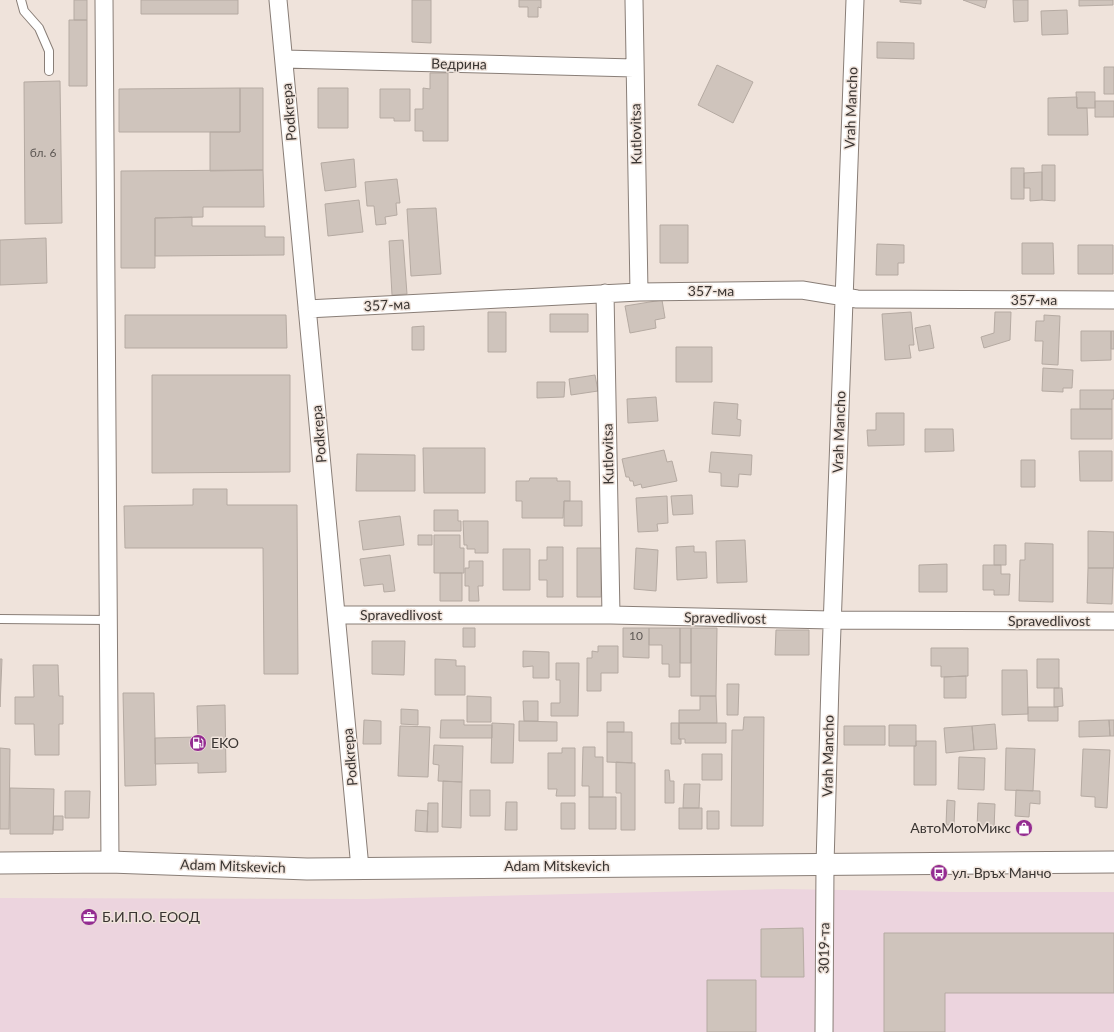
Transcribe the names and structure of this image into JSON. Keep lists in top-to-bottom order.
{
  "streets": {
    "street": [
      "Ведрина",
      "Vrah Mancho",
      "Podkrepa",
      "Kutlovitsa",
      "357-ма",
      "Spravedlivost",
      "Adam Mitskevich",
      "3019-та"
    ]
  },
  "crossings": [
    ["Ведрина", "Podkrepa"],
    ["Ведрина", "Kutlovitsa"],
    ["Vrah Mancho", "357-ма"],
    ["Vrah Mancho", "Spravedlivost"],
    ["Vrah Mancho", "Adam Mitskevich"],
    ["Vrah Mancho", "3019-та"],
    ["Podkrepa", "357-ма"],
    ["Podkrepa", "Spravedlivost"],
    ["Podkrepa", "Adam Mitskevich"],
    ["Kutlovitsa", "357-ма"],
    ["Kutlovitsa", "Spravedlivost"],
    ["Adam Mitskevich", "3019-та"]
  ],
  "places": {
    "fuel station": ["EKO"],
    "shop": ["АвтоМотоМикс"],
    "bus stop": ["ул. Връх Манчо"],
    "office": ["Б.И.П.О. ЕООД"]
  },
  "house_numbers": ["бл. 6", "10"]
}
